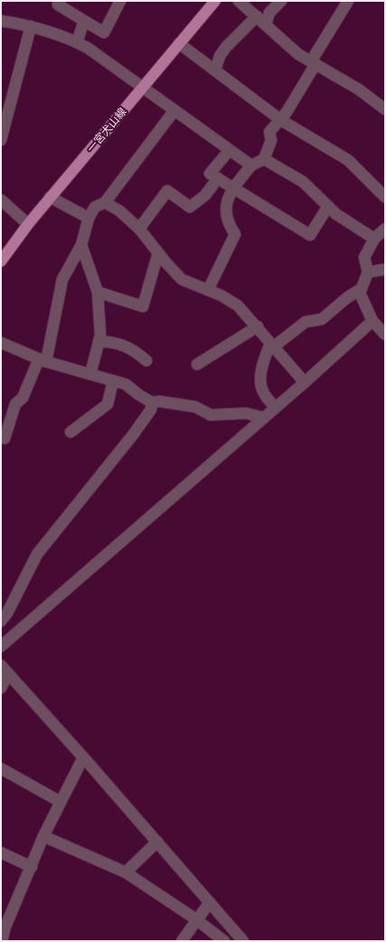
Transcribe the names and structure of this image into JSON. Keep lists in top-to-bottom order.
{
  "streets": {
    "main road": ["一宮犬山線"]
  }
}
